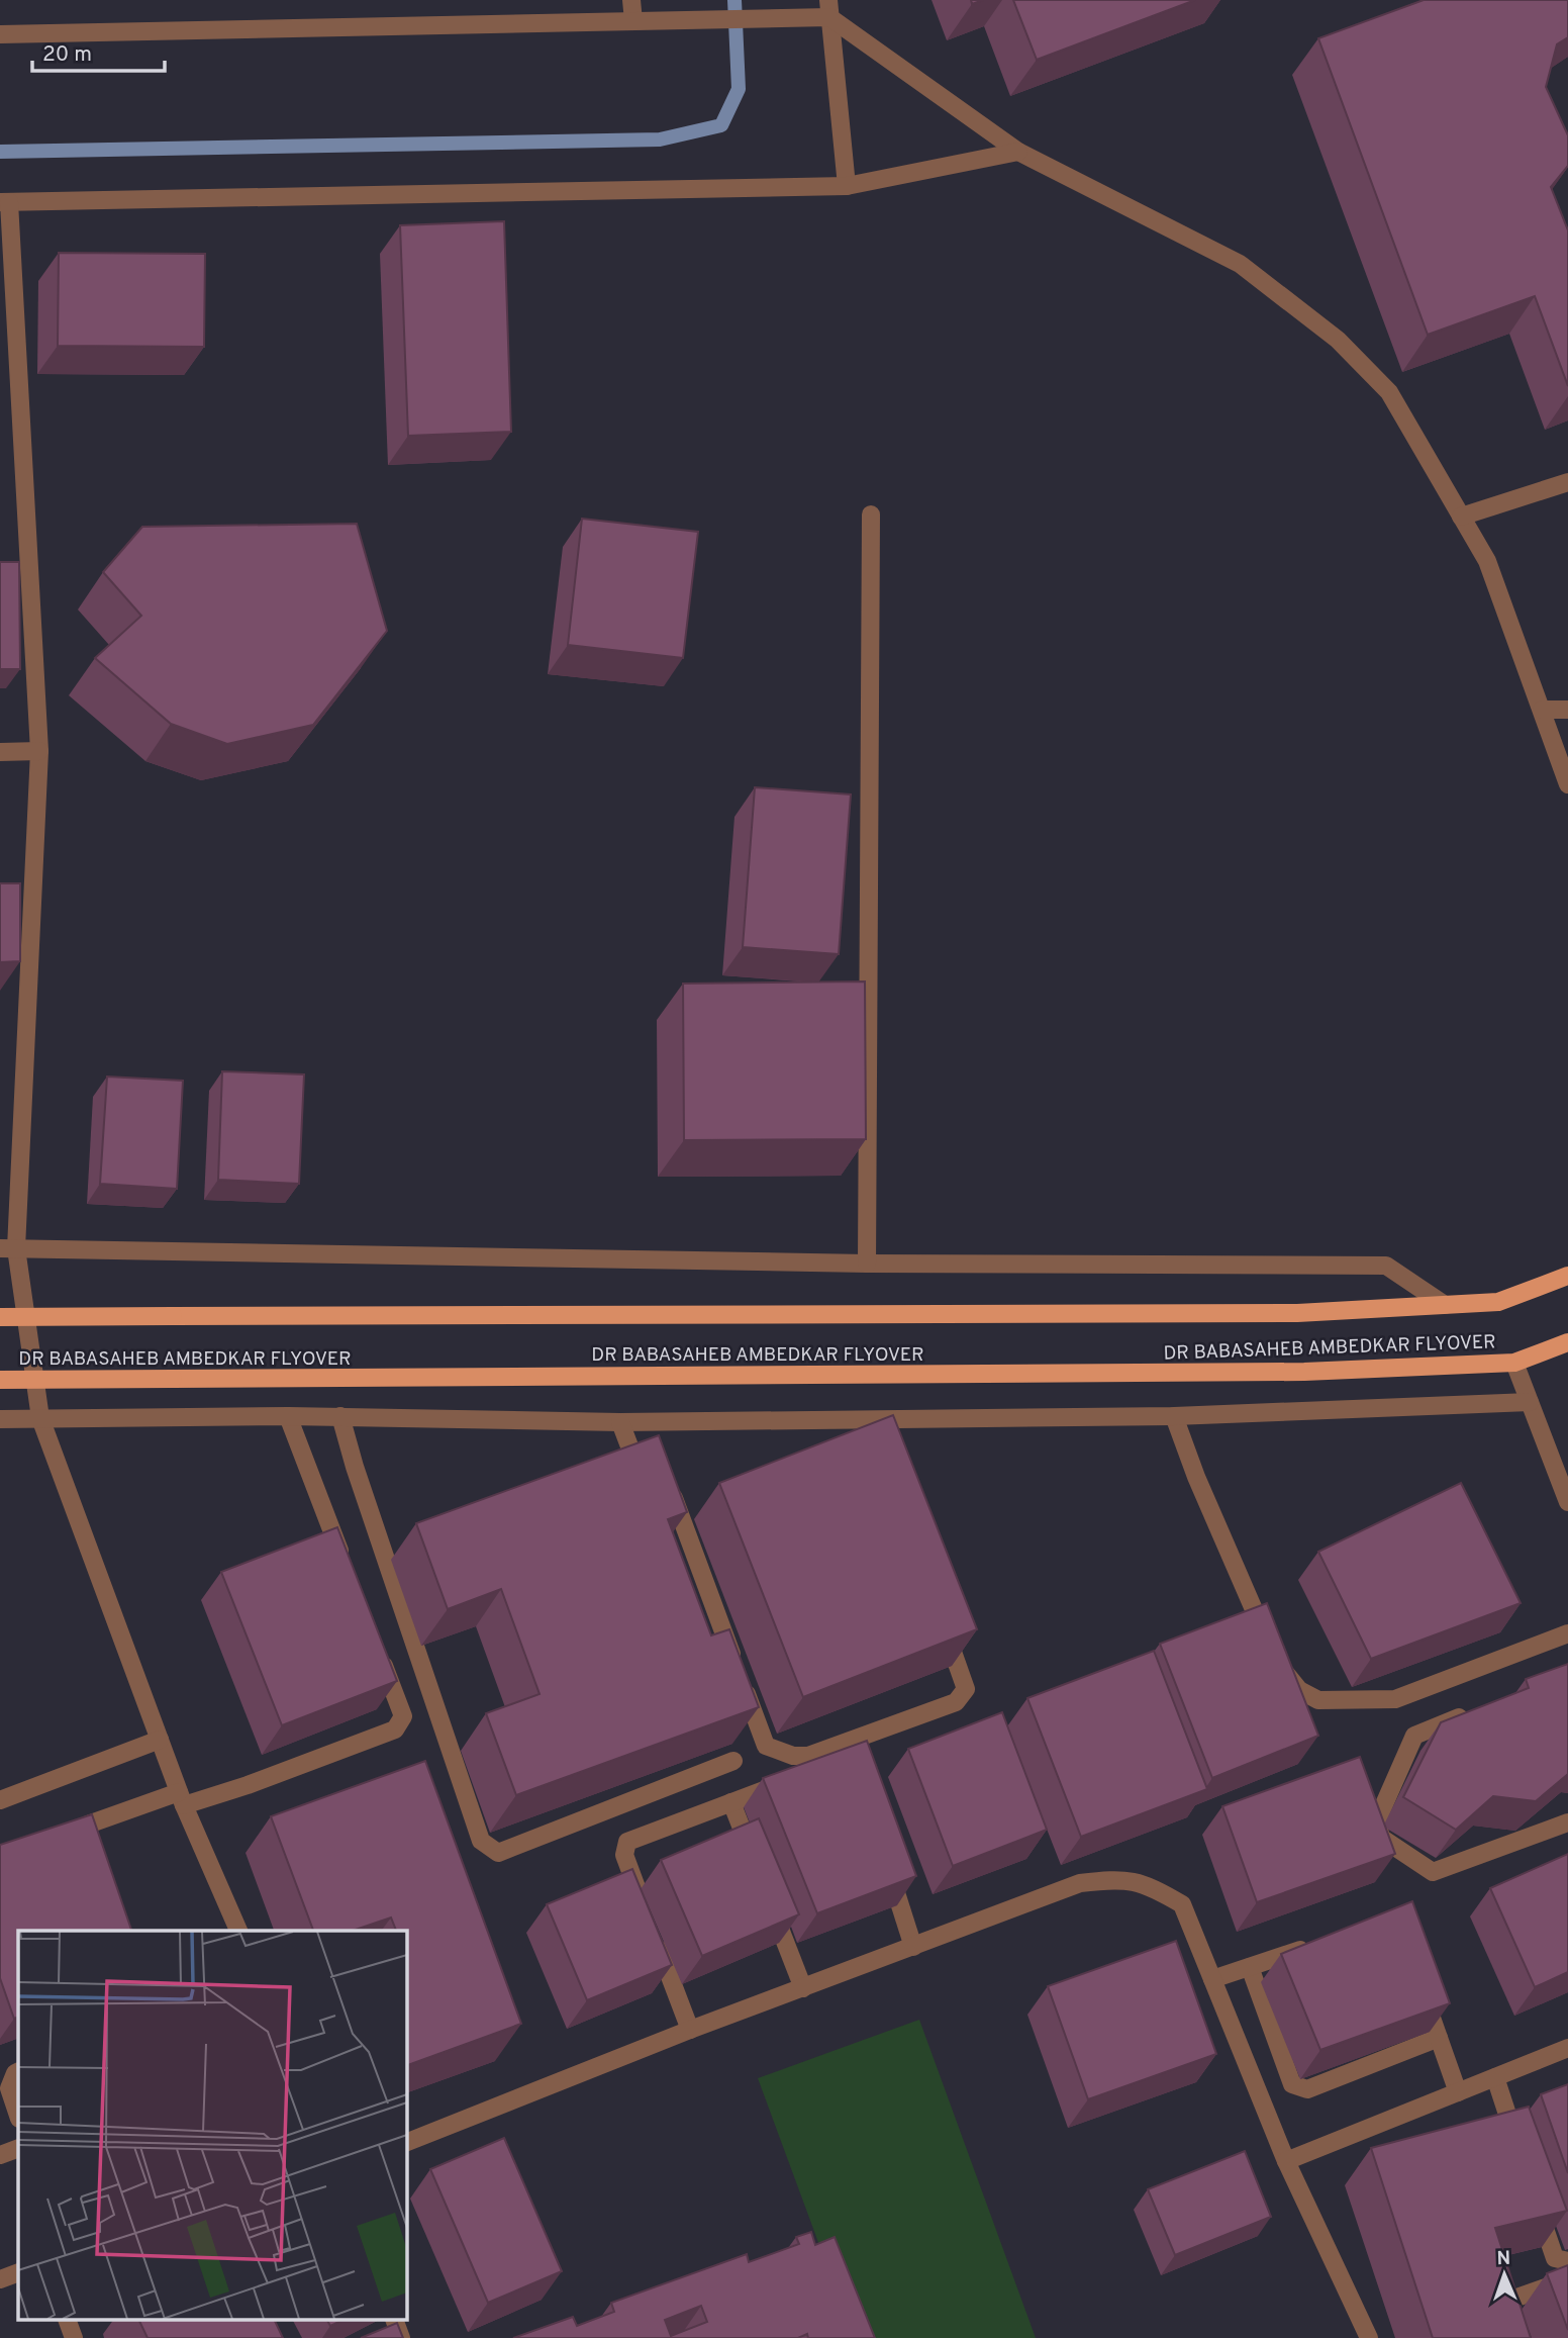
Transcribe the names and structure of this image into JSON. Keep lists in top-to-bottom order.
{
  "streets": {
    "main road": ["DR BABASAHEB AMBEDKAR FLYOVER"]
  },
  "scale_bar": "20 m",
  "north": "top"
}
